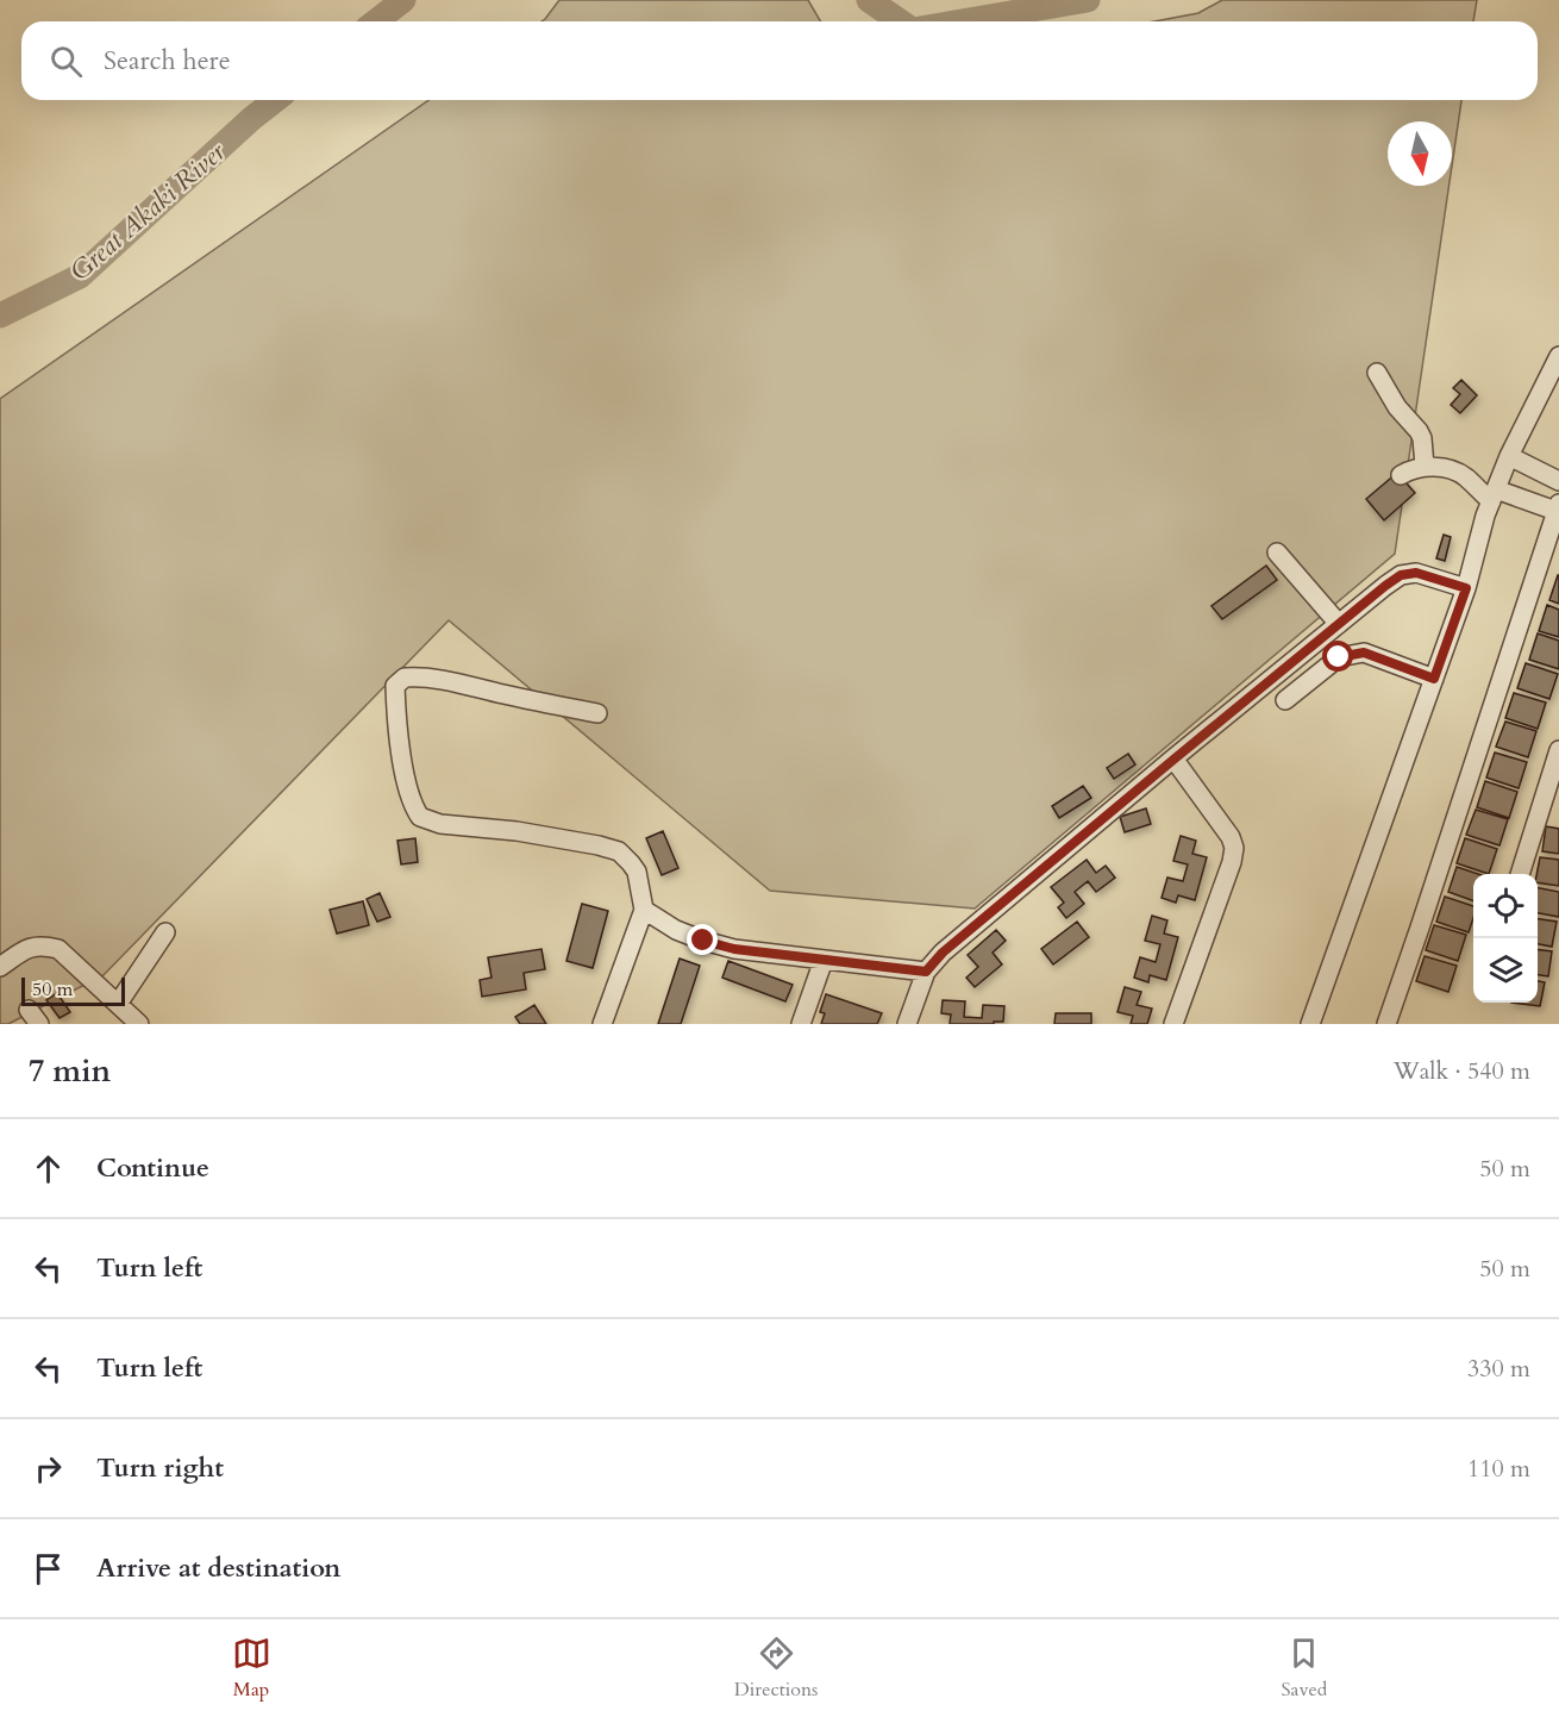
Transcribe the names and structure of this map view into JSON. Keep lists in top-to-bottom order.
{
  "water": ["Great Akaki River"],
  "scale_bar": "50 m",
  "north": "bottom",
  "page": {
    "search": "Search here",
    "scale": "50 m",
    "heading": ["7 min", "Walk · 540 m"],
    "list": [
      ["Continue", "50 m"],
      ["Turn left", "50 m"],
      ["Turn left", "330 m"],
      ["Turn right", "110 m"],
      "Arrive at destination"
    ],
    "nav": ["Map", "Directions", "Saved"]
  }
}
